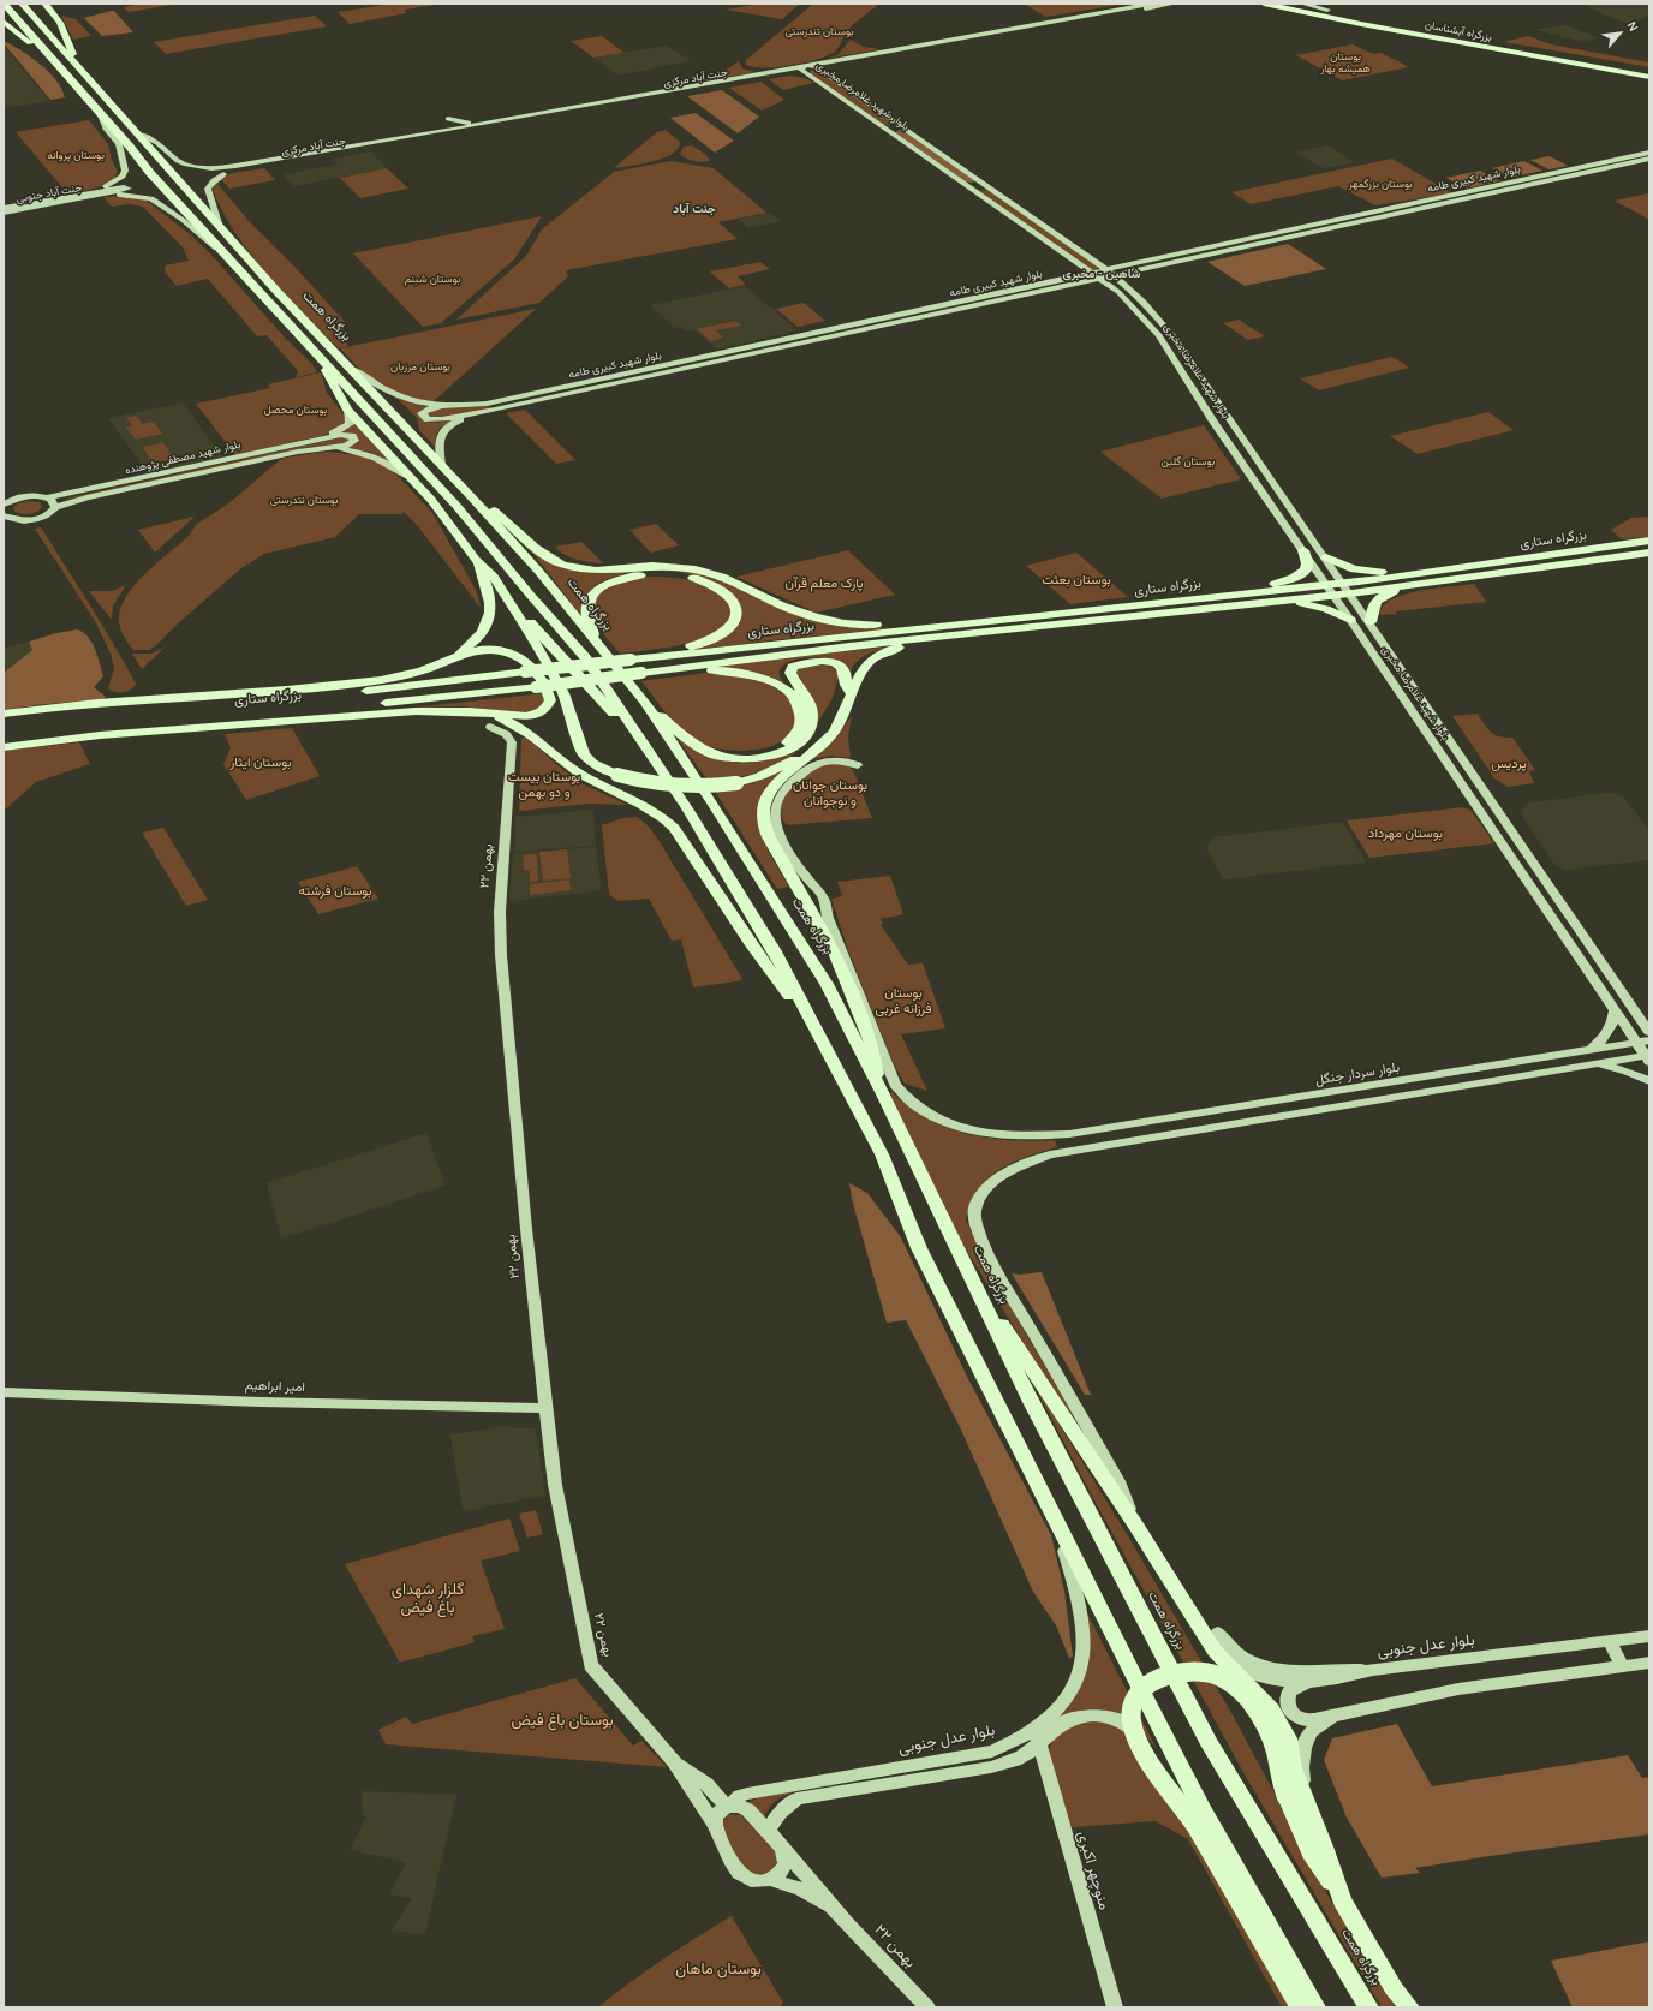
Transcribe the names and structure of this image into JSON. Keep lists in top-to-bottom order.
{
  "streets": {
    "highway": ["بزرگراه آبشناسان", "بزرگراه همت", "بزرگراه ستاری"],
    "main road": [
      "جنت آباد مرکزی",
      "بلوار شهید غلامرضا مخبری",
      "بلوار شهید کبیری طامه",
      "جنت آباد جنوبی",
      "بلوار شهید مصطفی پژوهنده",
      "۲۲ بهمن",
      "بلوار سردار جنگل",
      "امیر ابراهیم",
      "بلوار عدل جنوبی",
      "منوچهر اکبری"
    ]
  },
  "crossings": [
    ["جنت آباد مرکزی", "بلوار شهید غلامرضا مخبری"],
    ["بلوار شهید غلامرضا مخبری", "بلوار شهید کبیری طامه"],
    ["بلوار شهید غلامرضا مخبری", "بزرگراه ستاری"],
    ["بلوار شهید غلامرضا مخبری", "بلوار سردار جنگل"],
    ["۲۲ بهمن", "امیر ابراهیم"],
    ["۲۲ بهمن", "بلوار عدل جنوبی"],
    ["بلوار عدل جنوبی", "منوچهر اکبری"]
  ],
  "districts": ["جنت آباد", "شاهین - مخبری"],
  "parks": [
    "بوستان تندرستی",
    "بوستان همیشه بهار",
    "بوستان پروانه",
    "بوستان بزرگمهر",
    "بوستان شبنم",
    "بوستان مرزبان",
    "بوستان محصل",
    "بوستان گلبن",
    "بوستان نتدرستی",
    "بوستان بعثت",
    "پارک معلم قرآن",
    "بوستان ایثار",
    "پردیس",
    "بوستان بیست و دو بهمن",
    "بوستان جوانان و نوجوانان",
    "بوستان مهرداد",
    "بوستان فرشته",
    "بوستان فرزانه غربی",
    "گلزار شهدای باغ فیض",
    "بوستان باغ فیض",
    "بوستان ماهان"
  ],
  "north": "top right"
}
